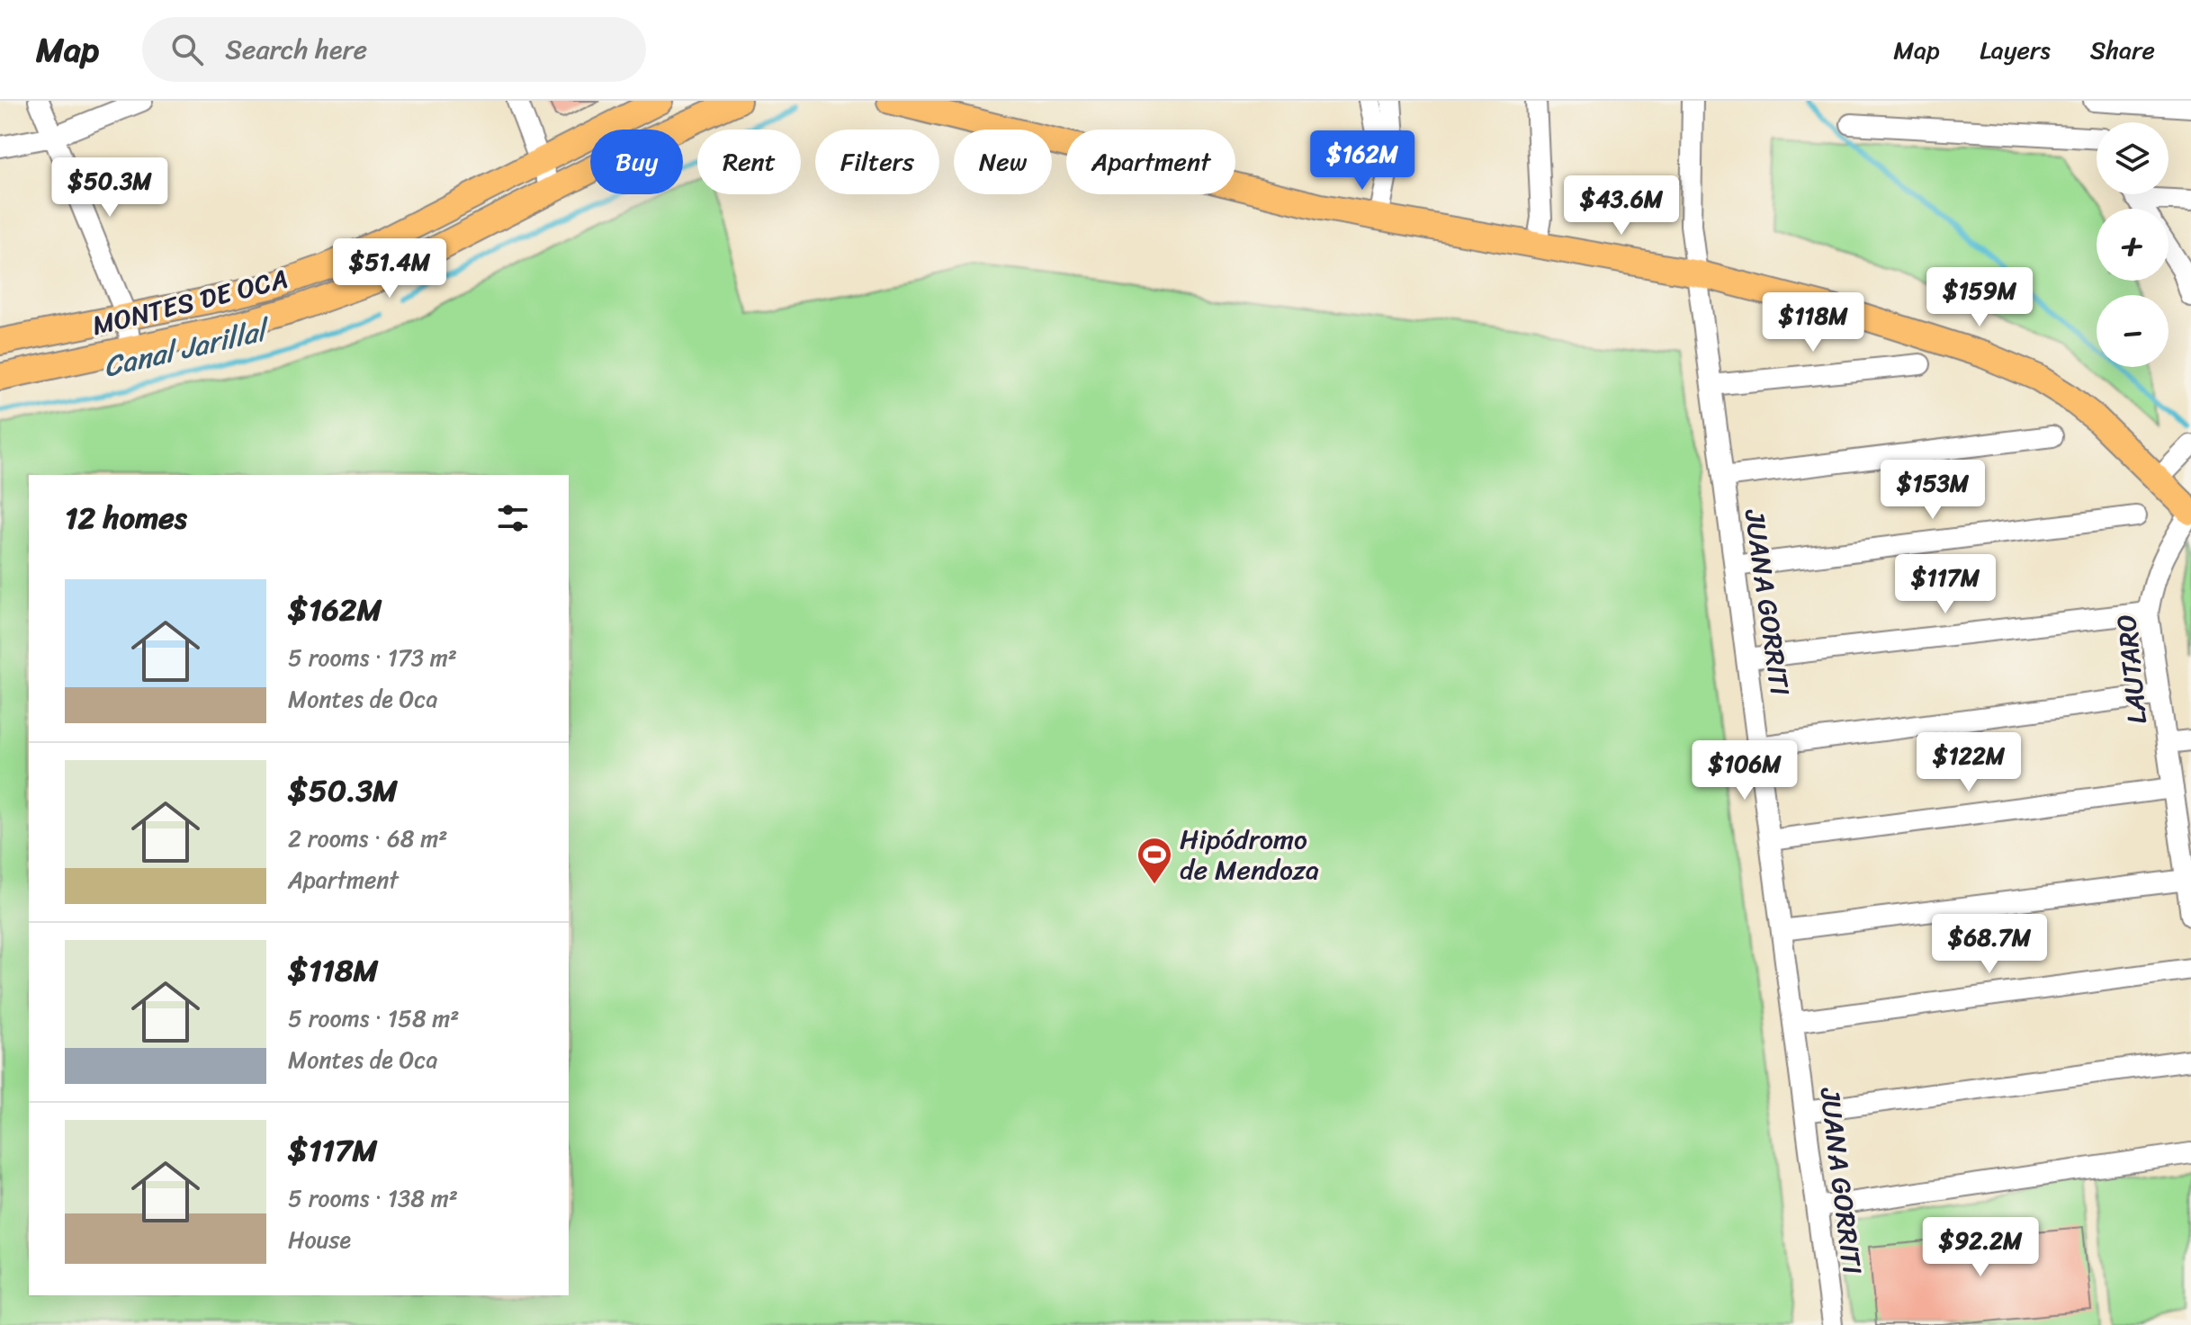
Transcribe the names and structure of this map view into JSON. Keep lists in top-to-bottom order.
{
  "streets": {
    "main road": ["MONTES DE OCA"],
    "street": ["JUANA GORRITI", "LAUTARO"]
  },
  "water": ["Canal Jarillal"],
  "places": {
    "sports": ["Hipódromo de Mendoza"]
  },
  "page": {
    "header": "Map",
    "search": "Search here",
    "nav": ["Map", "Layers", "Share"],
    "map_buttons": ["+", "−"],
    "chip": [
      "Buy",
      "Rent",
      "Filters",
      "New",
      "Apartment"
    ],
    "price": [
      "$162M",
      "$50.3M",
      "$43.6M",
      "$51.4M",
      "$159M",
      "$118M",
      "$153M",
      "$117M",
      "$122M",
      "$106M",
      "$68.7M",
      "$92.2M"
    ],
    "heading": "12 homes",
    "list": [
      {
        "name": "$162M",
        "note": "5 rooms · 173 m² · Montes de Oca"
      },
      {
        "name": "$50.3M",
        "note": "2 rooms · 68 m² · Apartment"
      },
      {
        "name": "$118M",
        "note": "5 rooms · 158 m² · Montes de Oca"
      },
      {
        "name": "$117M",
        "note": "5 rooms · 138 m² · House"
      }
    ]
  }
}
